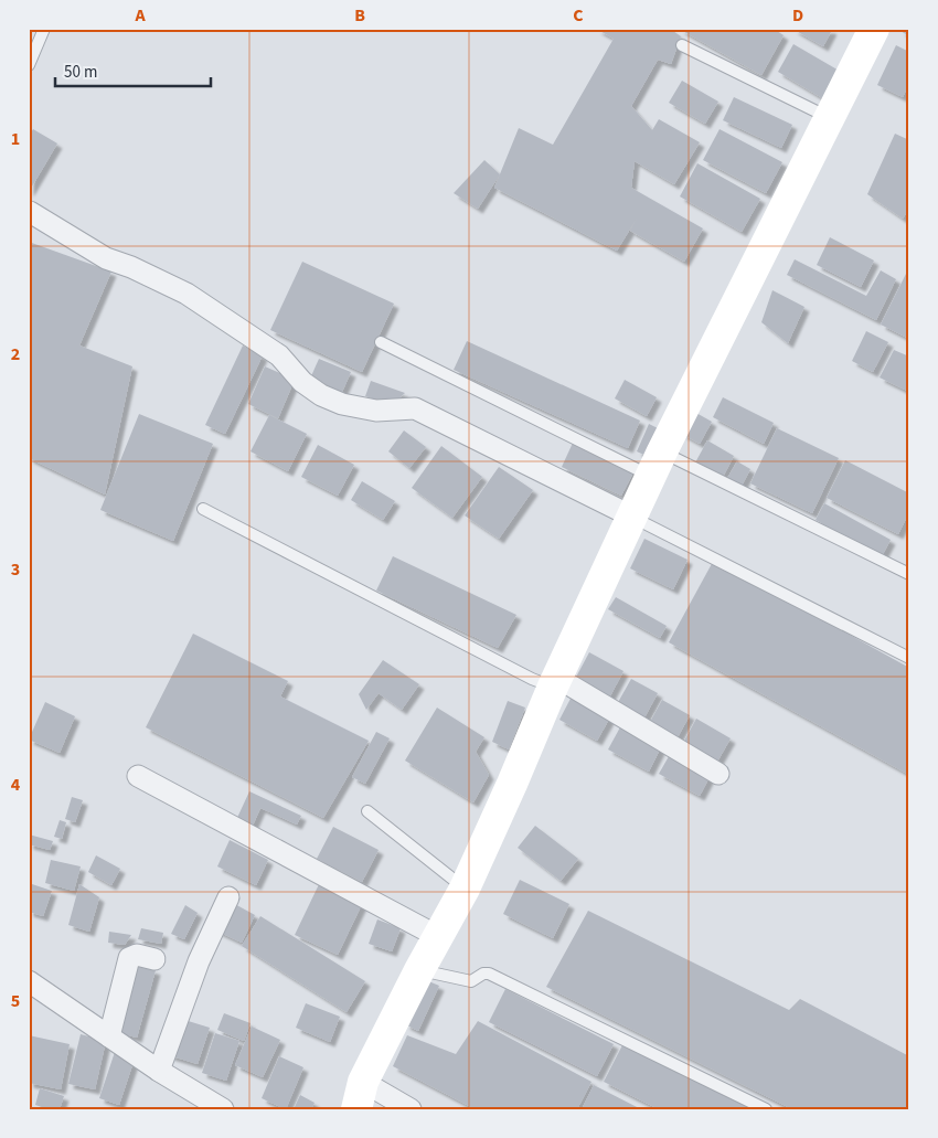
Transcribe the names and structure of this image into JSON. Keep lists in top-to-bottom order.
{
  "scale_bar": "50 m",
  "grid": {
    "columns": [
      "A",
      "B",
      "C",
      "D"
    ],
    "rows": [
      "1",
      "2",
      "3",
      "4",
      "5"
    ]
  }
}
